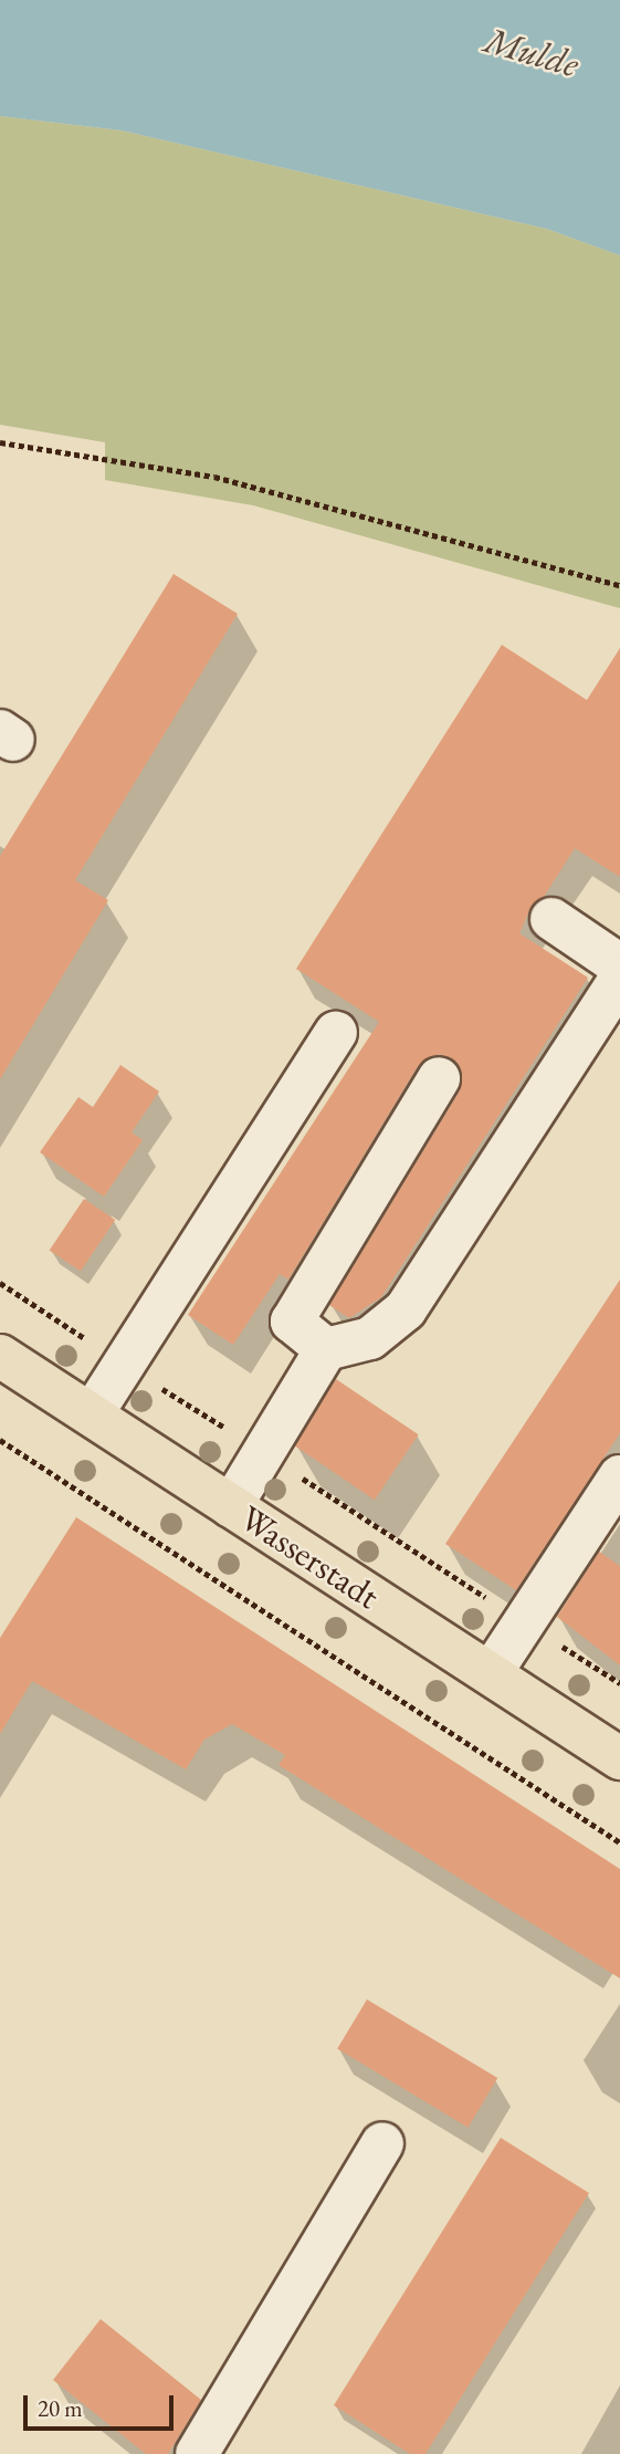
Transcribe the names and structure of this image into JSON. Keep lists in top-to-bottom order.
{
  "streets": {
    "main road": ["Wasserstadt"]
  },
  "water": ["Mulde"],
  "scale_bar": "20 m"
}
